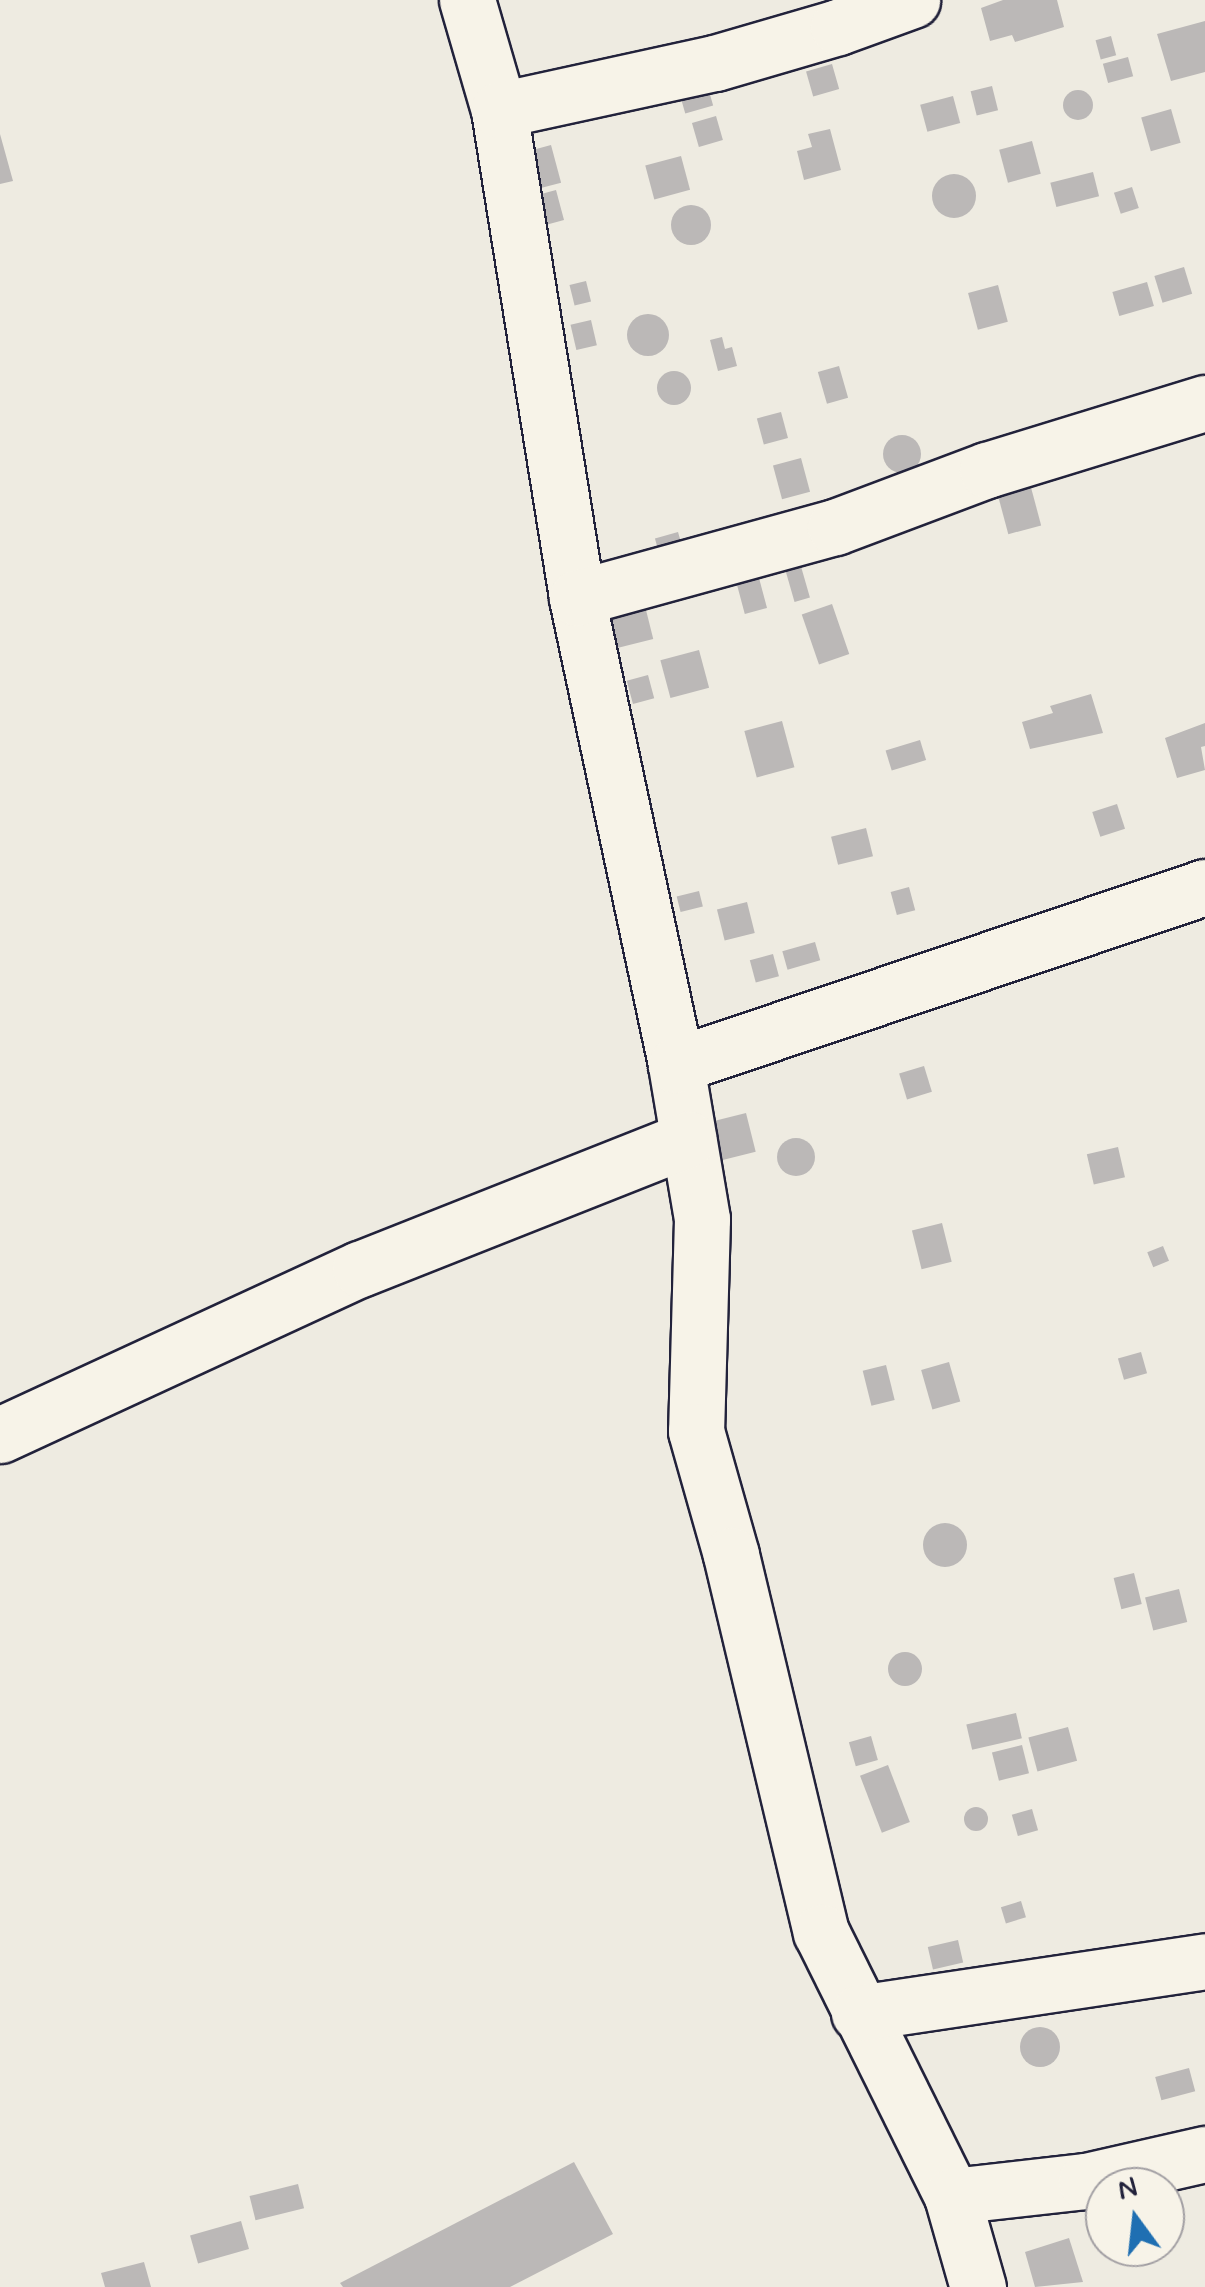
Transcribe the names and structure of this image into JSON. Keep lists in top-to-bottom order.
{
  "north": "top"
}
